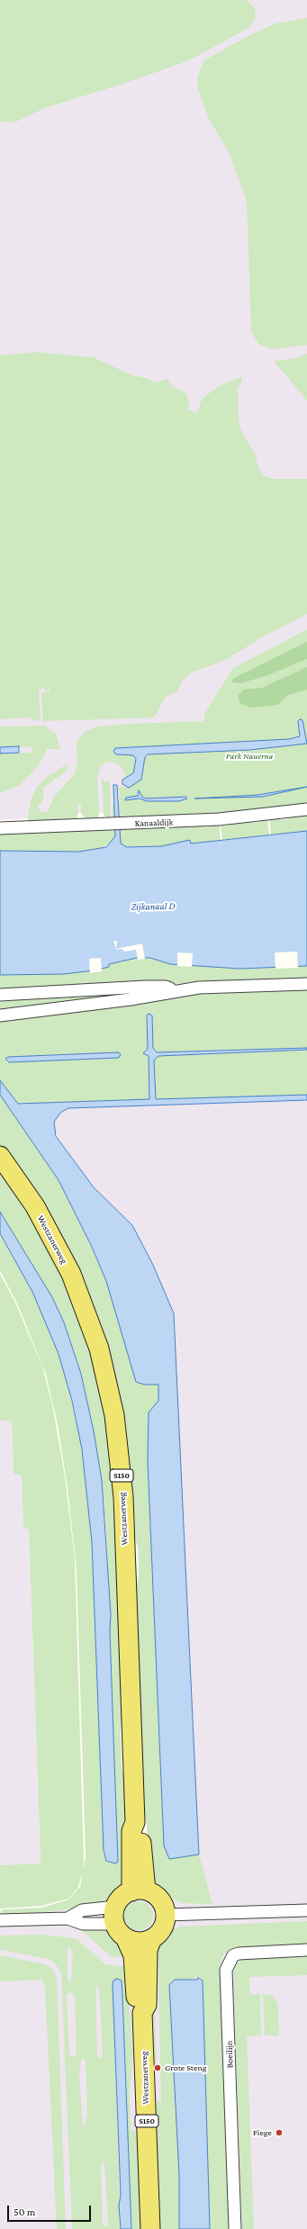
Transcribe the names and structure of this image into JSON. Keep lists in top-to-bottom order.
{
  "streets": {
    "main road": ["Westzanerweg", "S150"],
    "street": ["Kanaaldijk", "Boeilijn"]
  },
  "crossings": [
    ["Westzanerweg", "S150"]
  ],
  "water": ["Zijkanaal D"],
  "parks": ["Park Nauerna"],
  "places": ["Grote Steng", "Fiege"],
  "scale_bar": "50 m"
}
